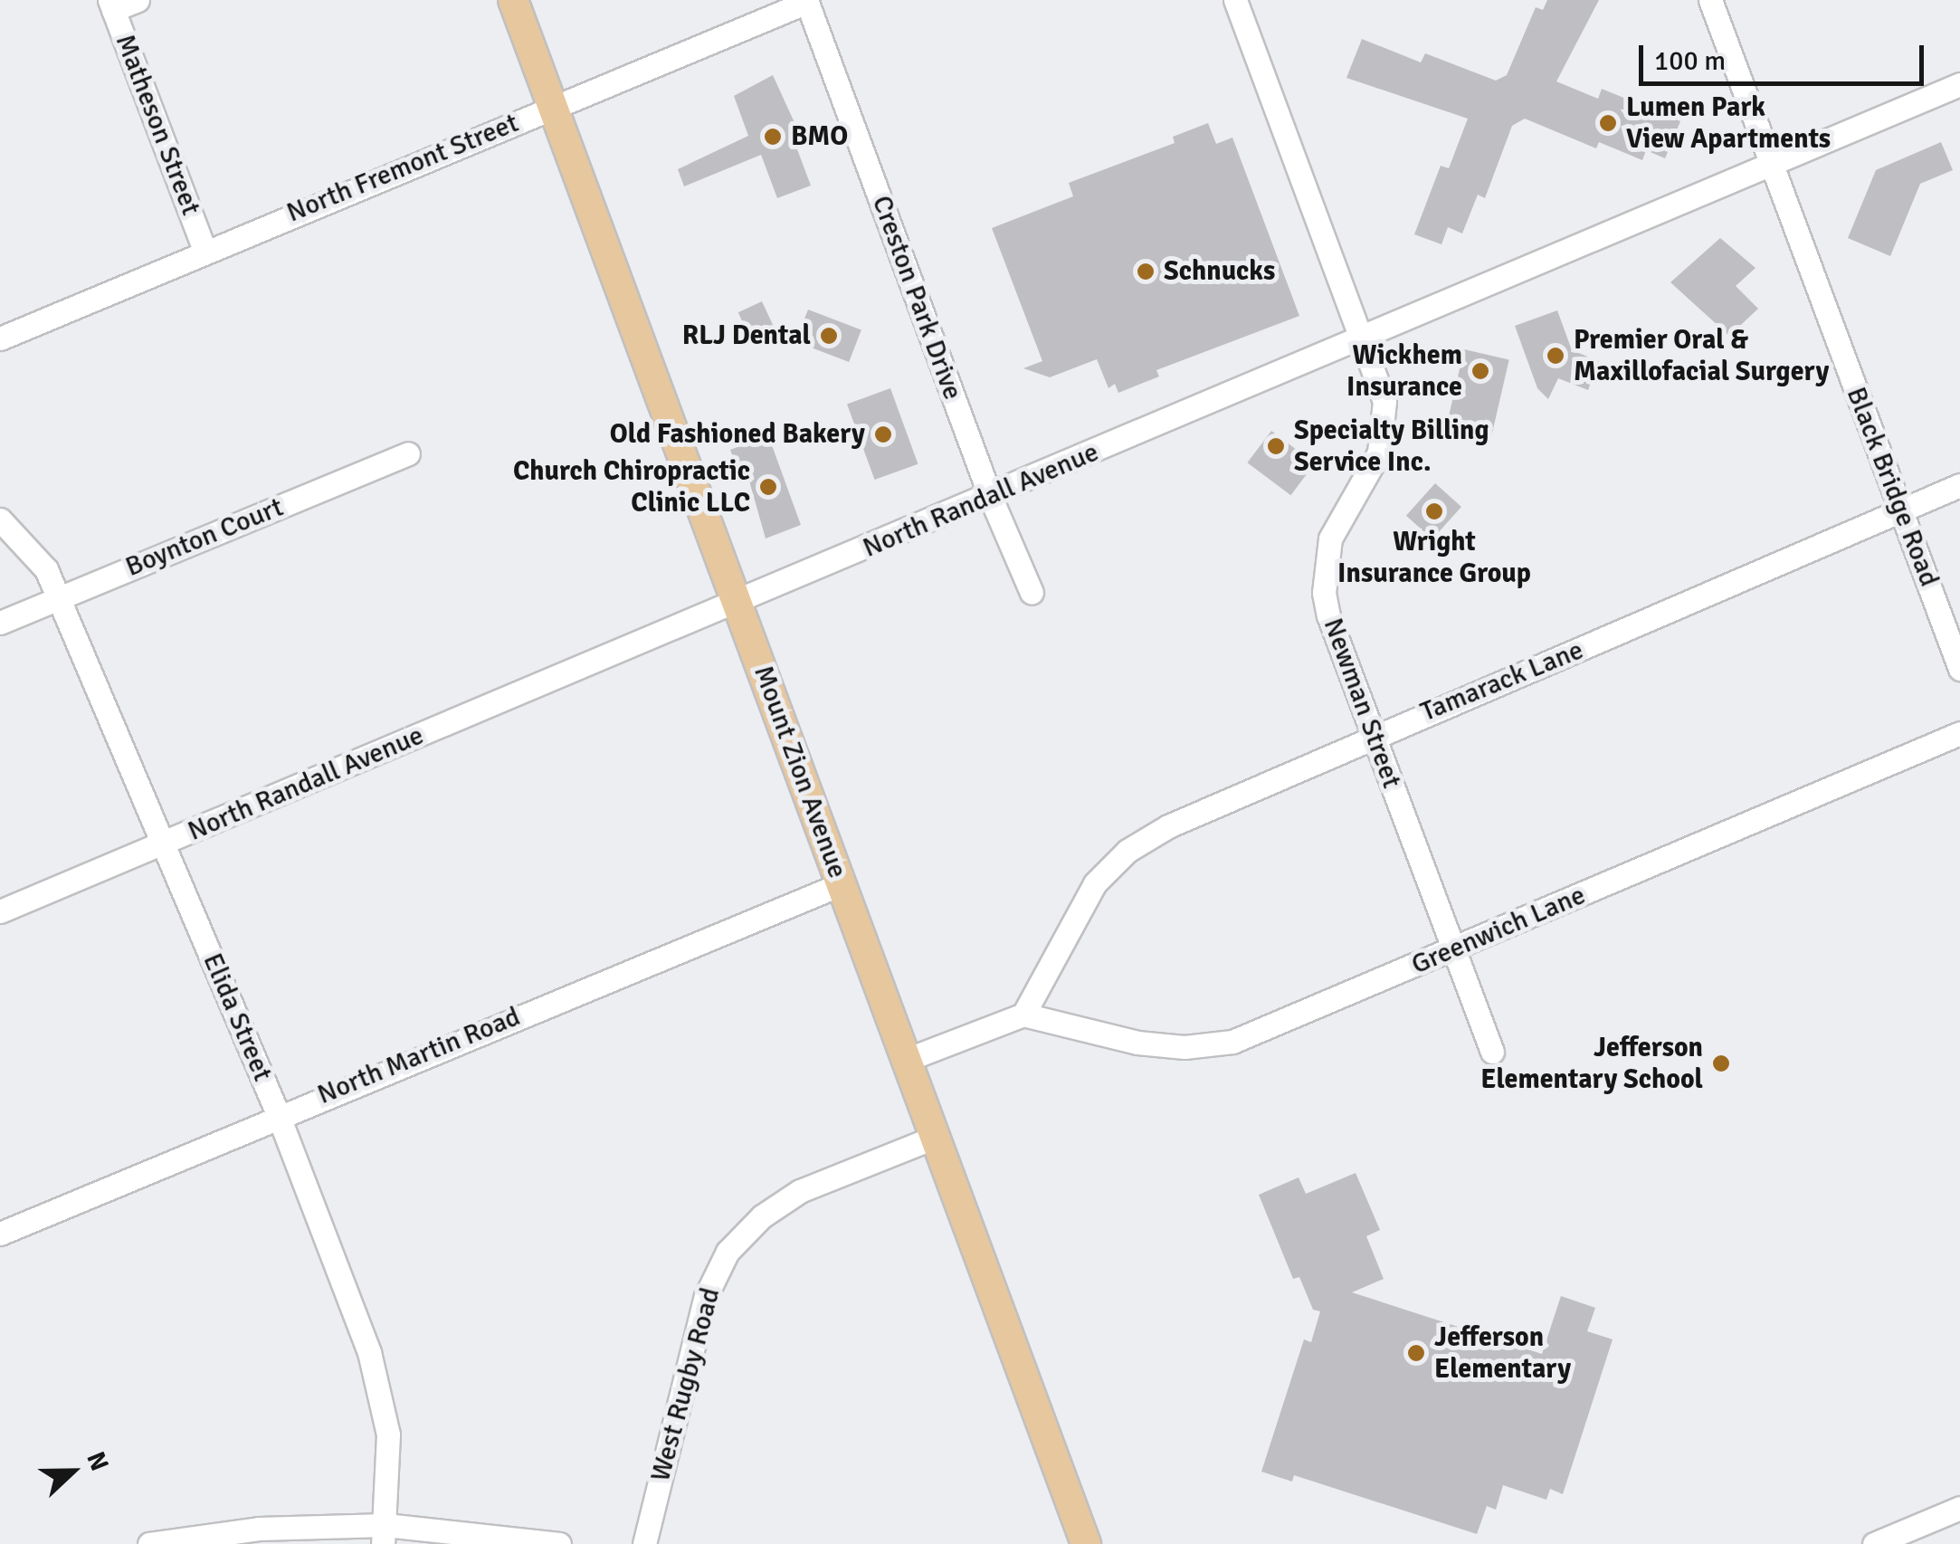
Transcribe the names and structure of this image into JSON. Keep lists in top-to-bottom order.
{
  "streets": {
    "main road": ["Mount Zion Avenue"],
    "street": [
      "Matheson Street",
      "North Fremont Street",
      "Creston Park Drive",
      "Black Bridge Road",
      "North Randall Avenue",
      "Boynton Court",
      "Tamarack Lane",
      "Newman Street",
      "Greenwich Lane",
      "Elida Street",
      "North Martin Road",
      "West Rugby Road"
    ]
  },
  "crossings": [
    ["Matheson Street", "North Fremont Street"],
    ["North Fremont Street", "Creston Park Drive"],
    ["North Fremont Street", "Mount Zion Avenue"],
    ["Creston Park Drive", "North Randall Avenue"],
    ["Black Bridge Road", "North Randall Avenue"],
    ["Black Bridge Road", "Tamarack Lane"],
    ["North Randall Avenue", "Newman Street"],
    ["North Randall Avenue", "Mount Zion Avenue"],
    ["North Randall Avenue", "Elida Street"],
    ["Boynton Court", "Elida Street"],
    ["Tamarack Lane", "Newman Street"],
    ["Tamarack Lane", "Greenwich Lane"],
    ["Newman Street", "Greenwich Lane"],
    ["Mount Zion Avenue", "North Martin Road"],
    ["Mount Zion Avenue", "West Rugby Road"],
    ["Elida Street", "North Martin Road"]
  ],
  "places": [
    "Lumen Park View Apartments",
    "BMO",
    "Schnucks",
    "RLJ Dental",
    "Premier Oral & Maxillofacial Surgery",
    "Wickhem Insurance",
    "Old Fashioned Bakery",
    "Specialty Billing Service Inc.",
    "Church Chiropractic Clinic LLC",
    "Wright Insurance Group",
    "Jefferson Elementary School",
    "Jefferson Elementary"
  ],
  "scale_bar": "100 m",
  "north": "right"
}
